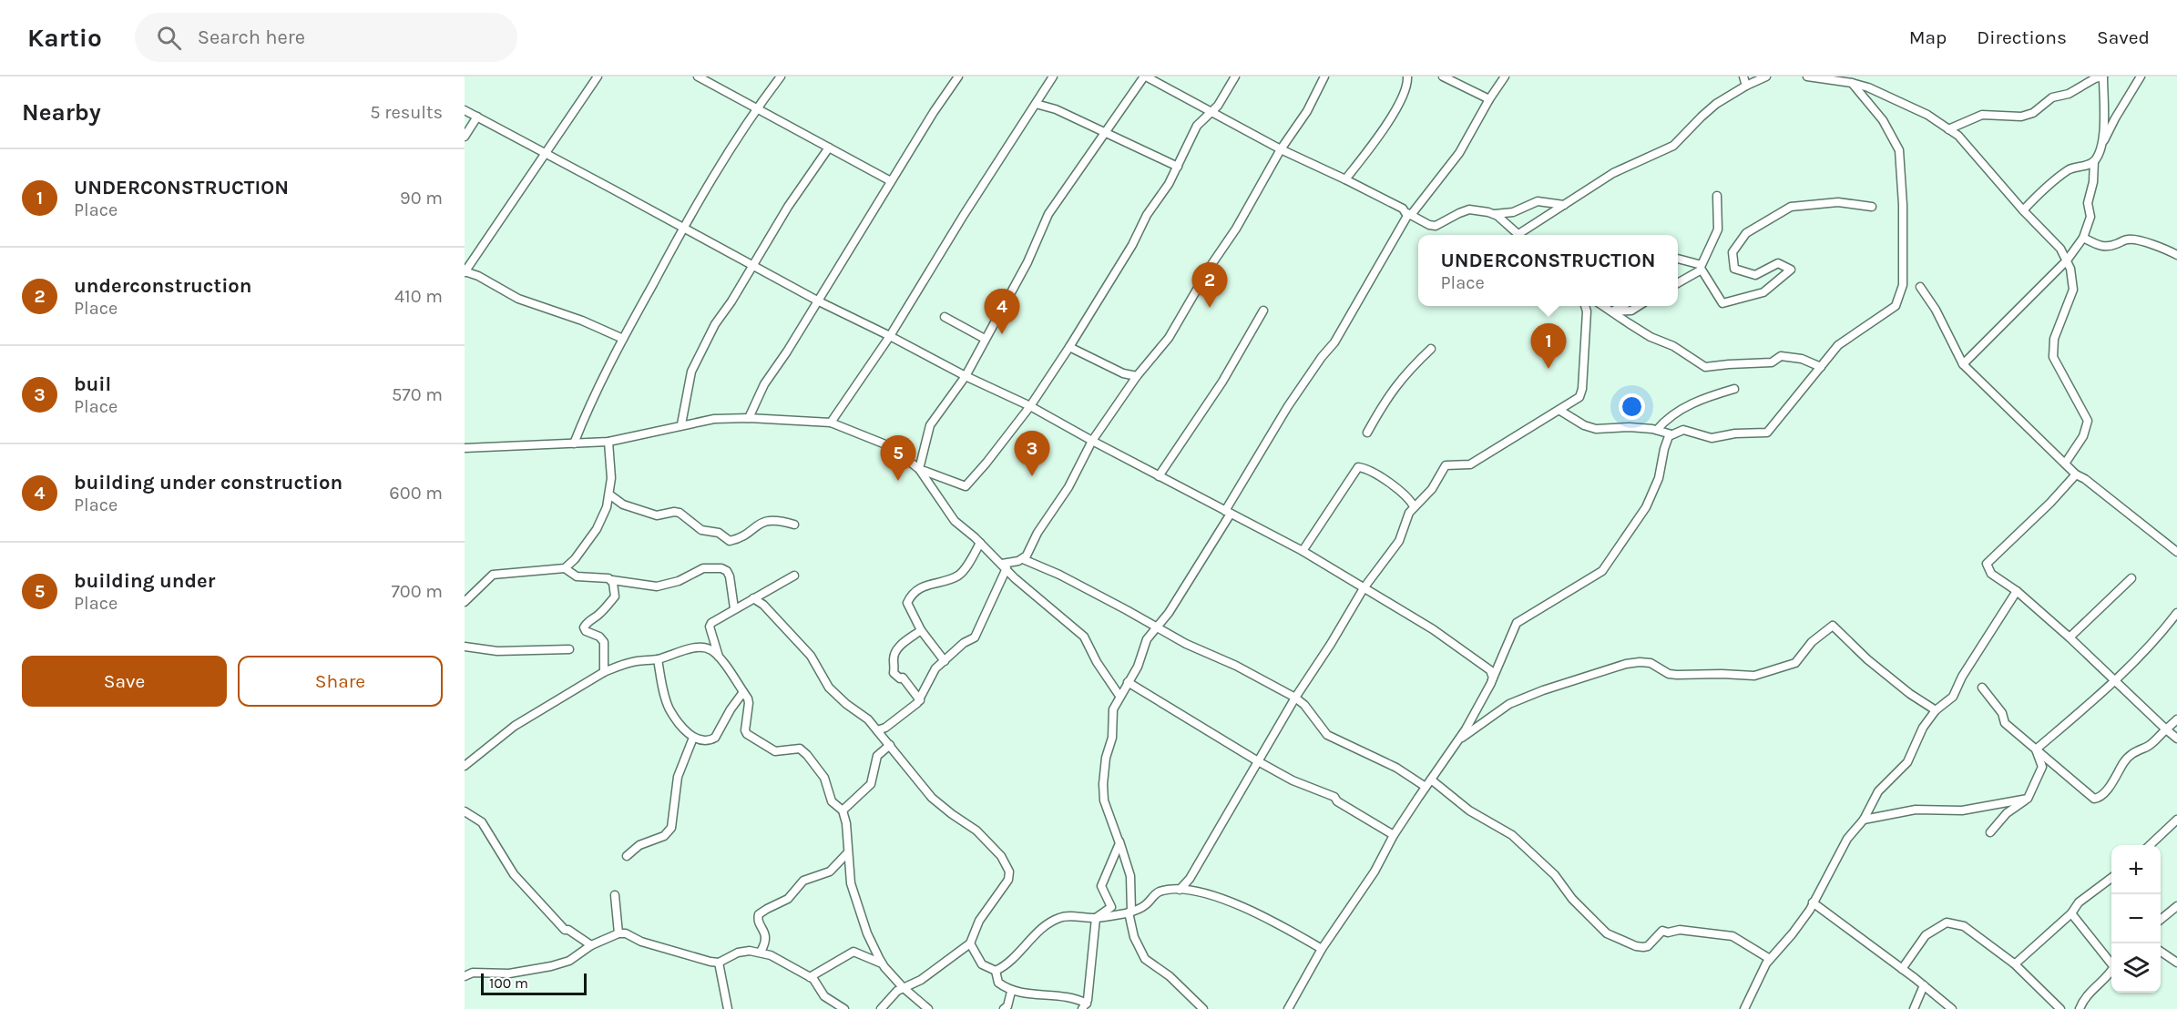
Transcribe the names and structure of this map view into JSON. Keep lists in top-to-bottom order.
{
  "scale_bar": "100 m",
  "page": {
    "header": "Kartio",
    "search": "Search here",
    "nav": ["Map", "Directions", "Saved"],
    "heading": ["Nearby", "5 results"],
    "list": [
      {
        "mark": "1",
        "name": "UNDERCONSTRUCTION",
        "note": "Place",
        "value": "90 m"
      },
      {
        "mark": "2",
        "name": "underconstruction",
        "note": "Place",
        "value": "410 m"
      },
      {
        "mark": "3",
        "name": "buil",
        "note": "Place",
        "value": "570 m"
      },
      {
        "mark": "4",
        "name": "building under construction",
        "note": "Place",
        "value": "600 m"
      },
      {
        "mark": "5",
        "name": "building under",
        "note": "Place",
        "value": "700 m"
      }
    ],
    "popup": ["UNDERCONSTRUCTION", "Place"],
    "pins": [
      "2",
      "4",
      "1",
      "3",
      "5"
    ],
    "buttons": ["Save", "Share"],
    "map_buttons": ["+", "−"],
    "scale": "100 m"
  }
}
